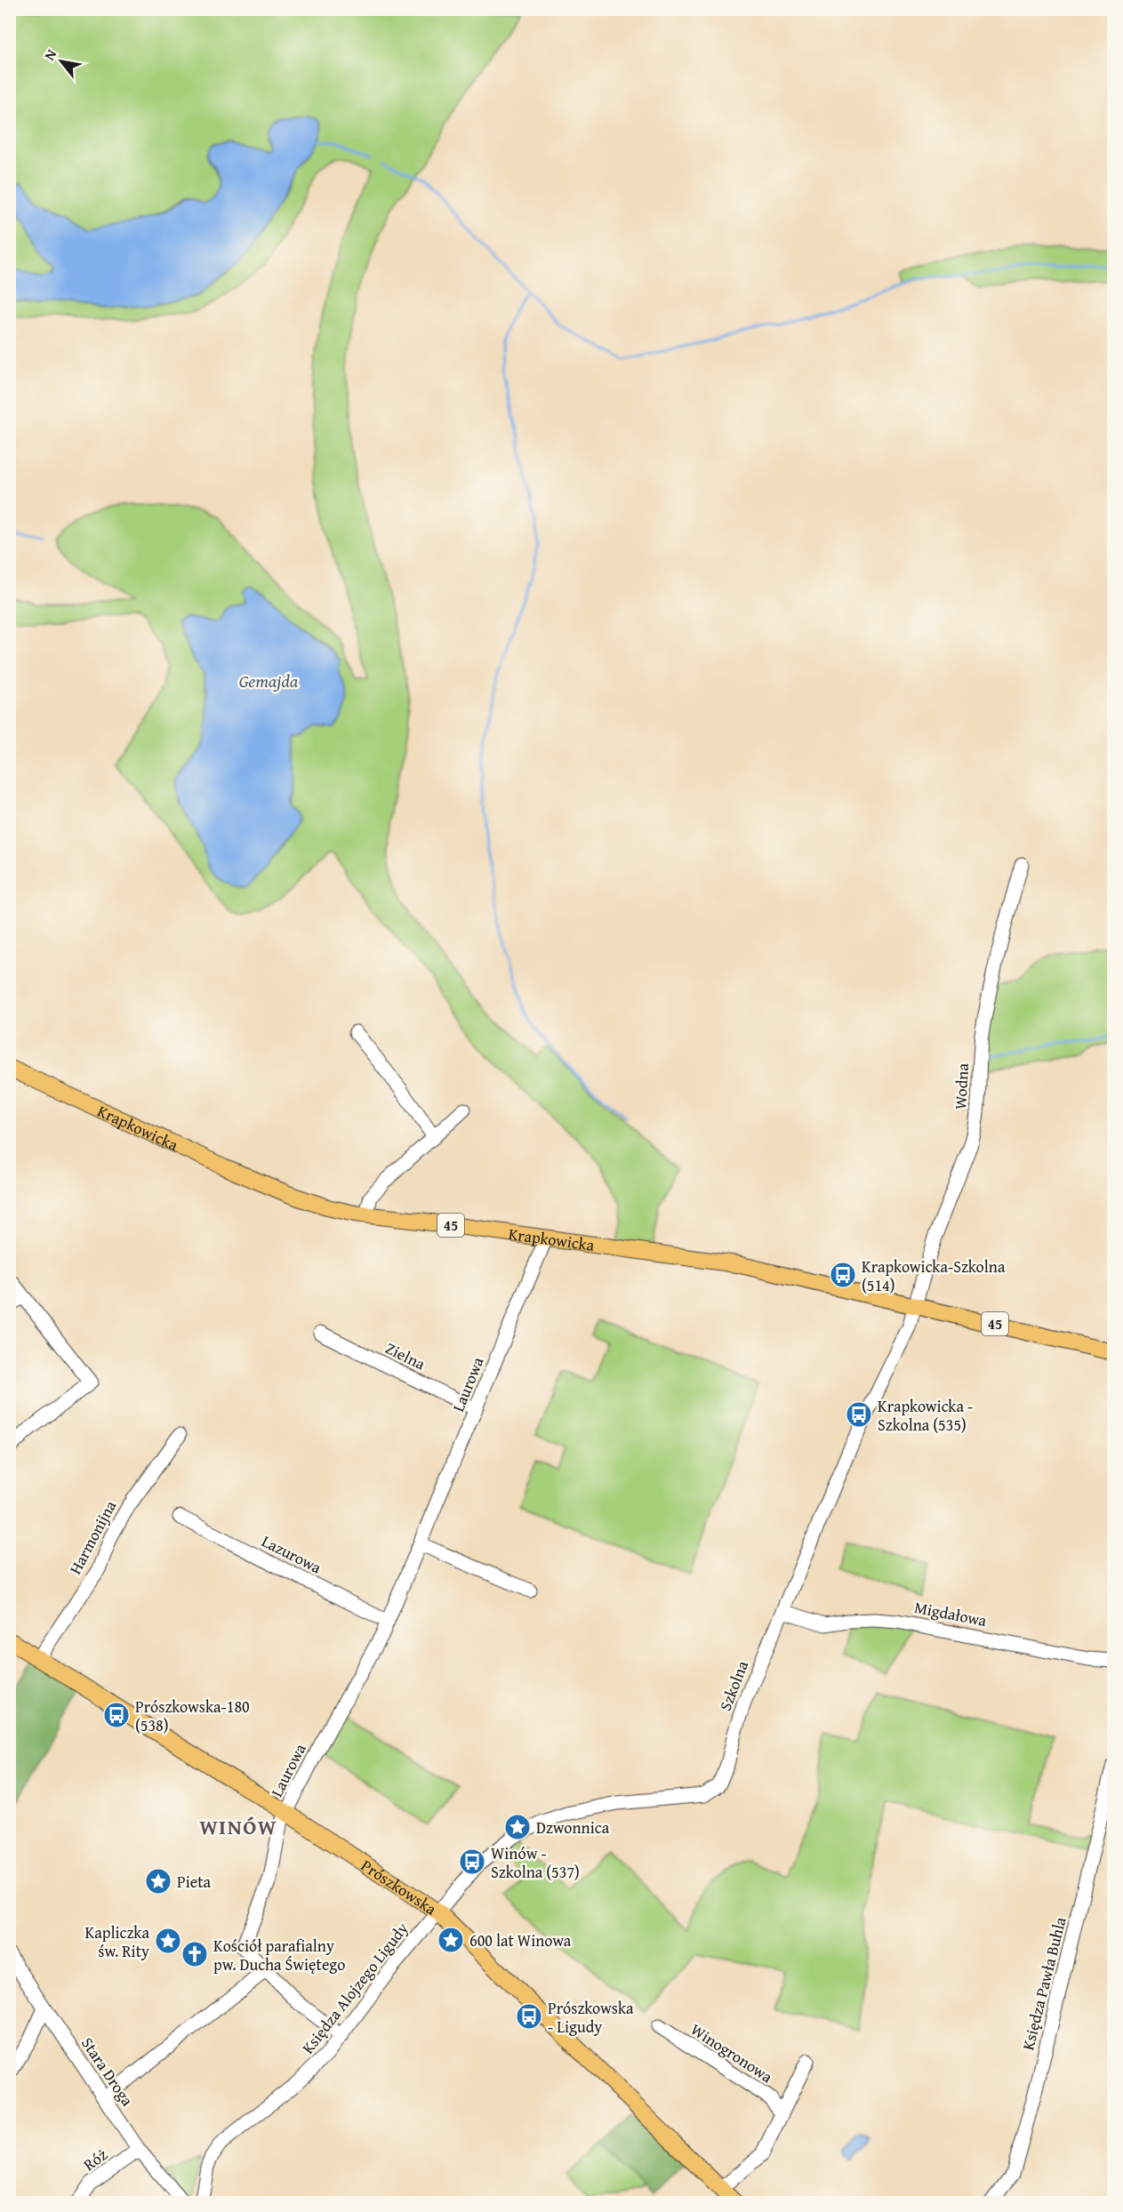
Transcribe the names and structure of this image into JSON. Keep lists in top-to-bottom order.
{
  "streets": {
    "main road": ["Krapkowicka", "45", "Prószkowska"],
    "street": [
      "Wodna",
      "Zielna",
      "Laurowa",
      "Harmonijna",
      "Lazurowa",
      "Migdałowa",
      "Szkolna",
      "Księdza Pawła Buhla",
      "Księdza Alojzego Ligudy",
      "Winogronowa",
      "Stara Droga",
      "Róż"
    ]
  },
  "crossings": [
    ["Wodna", "Krapkowicka"],
    ["Wodna", "Szkolna"],
    ["Krapkowicka", "Laurowa"],
    ["Krapkowicka", "Szkolna"],
    ["Zielna", "Laurowa"],
    ["Laurowa", "Lazurowa"],
    ["Laurowa", "Prószkowska"],
    ["Harmonijna", "Prószkowska"],
    ["Migdałowa", "Szkolna"],
    ["Szkolna", "Prószkowska"],
    ["Szkolna", "Księdza Alojzego Ligudy"],
    ["Prószkowska", "Księdza Alojzego Ligudy"],
    ["Prószkowska", "Winogronowa"],
    ["Stara Droga", "Róż"]
  ],
  "districts": ["WINÓW"],
  "water": ["Gemajda"],
  "places": {
    "bus stop": [
      "Krapkowicka-Szkolna (514)",
      "Krapkowicka - Szkolna (535)",
      "Prószkowska-180 (538)",
      "Winów - Szkolna (537)",
      "Prószkowska - Ligudy"
    ],
    "place": [
      "Dzwonnica",
      "Pieta",
      "600 lat Winowa",
      "Kapliczka św. Rity"
    ],
    "church": ["Kościół parafialny pw. Ducha Świętego"]
  },
  "north": "top left"
}
